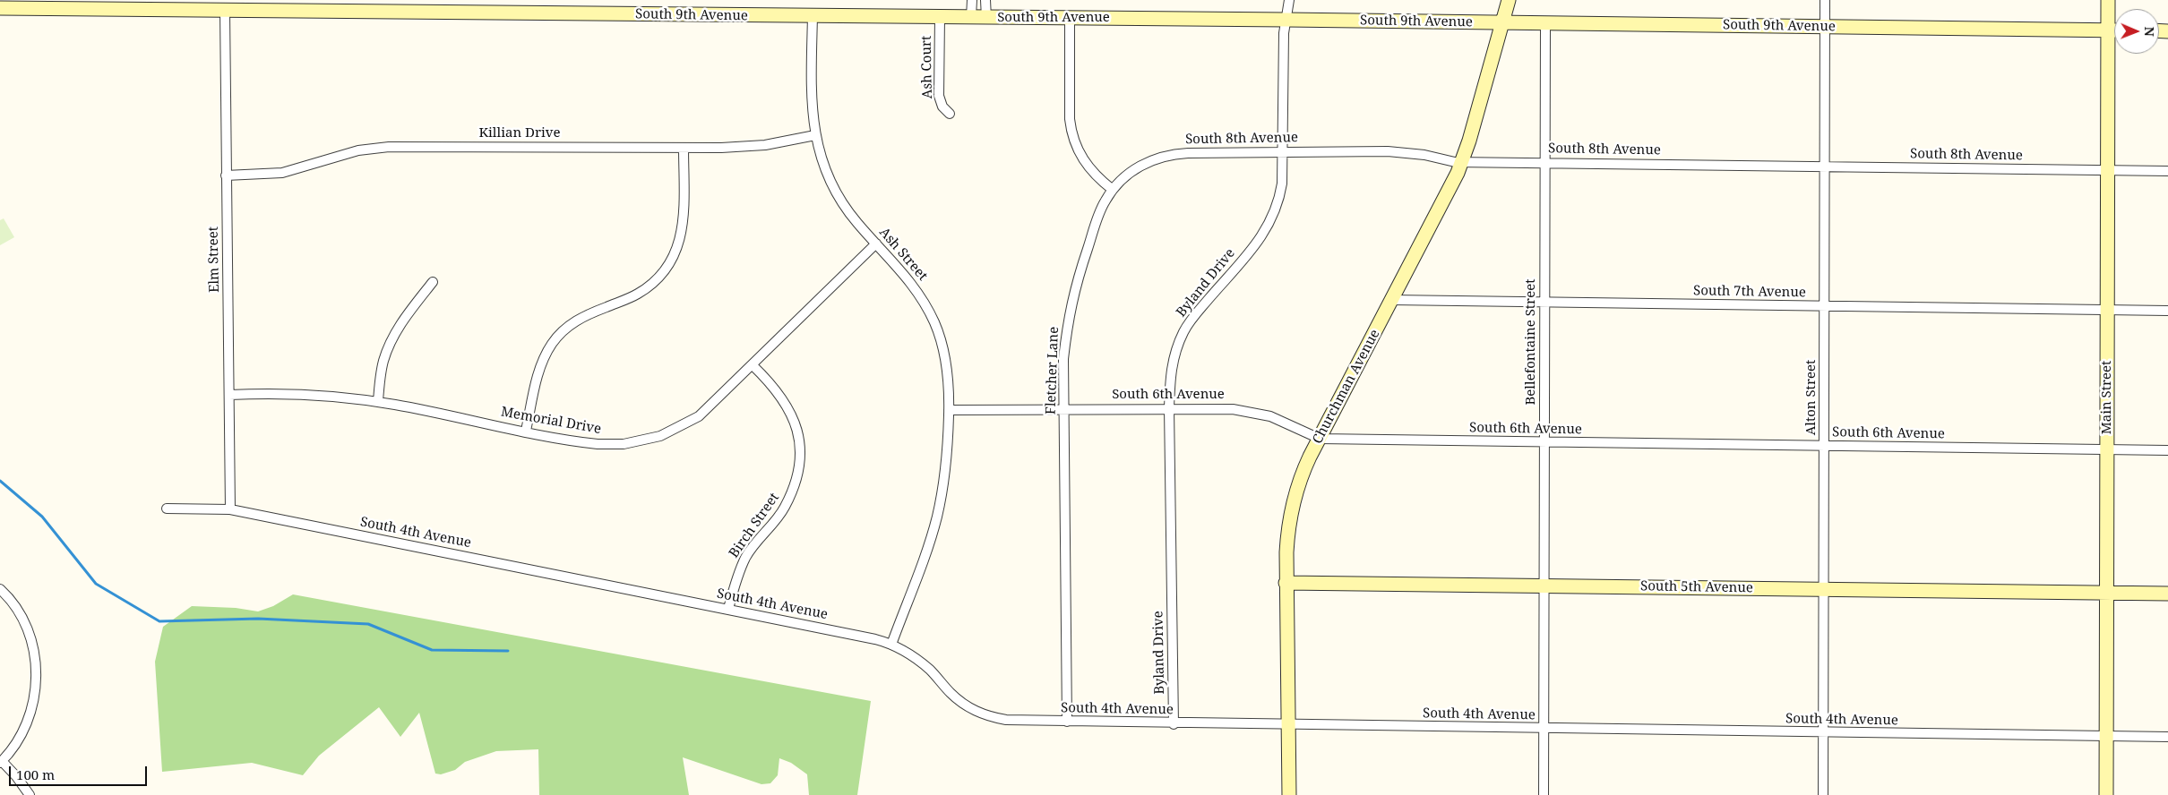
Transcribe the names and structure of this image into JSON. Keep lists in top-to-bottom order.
{
  "streets": {
    "street": [
      "South 9th Avenue",
      "Ash Court",
      "Killian Drive",
      "South 8th Avenue",
      "Ash Street",
      "Elm Street",
      "Byland Drive",
      "South 7th Avenue",
      "Bellefontaine Street",
      "Fletcher Lane",
      "Churchman Avenue",
      "South 6th Avenue",
      "Alton Street",
      "Main Street",
      "Memorial Drive",
      "Birch Street",
      "South 4th Avenue",
      "South 5th Avenue"
    ]
  },
  "crossings": [
    ["South 9th Avenue", "Ash Court"],
    ["South 9th Avenue", "Ash Street"],
    ["South 9th Avenue", "Elm Street"],
    ["South 9th Avenue", "Byland Drive"],
    ["South 9th Avenue", "Bellefontaine Street"],
    ["South 9th Avenue", "Churchman Avenue"],
    ["South 9th Avenue", "Alton Street"],
    ["South 9th Avenue", "Main Street"],
    ["Killian Drive", "Ash Street"],
    ["Killian Drive", "Elm Street"],
    ["South 8th Avenue", "Byland Drive"],
    ["South 8th Avenue", "Bellefontaine Street"],
    ["South 8th Avenue", "Fletcher Lane"],
    ["South 8th Avenue", "Churchman Avenue"],
    ["South 8th Avenue", "Alton Street"],
    ["South 8th Avenue", "Main Street"],
    ["Ash Street", "South 6th Avenue"],
    ["Ash Street", "Memorial Drive"],
    ["Ash Street", "South 4th Avenue"],
    ["Elm Street", "Memorial Drive"],
    ["Elm Street", "South 4th Avenue"],
    ["Byland Drive", "South 6th Avenue"],
    ["Byland Drive", "South 4th Avenue"],
    ["South 7th Avenue", "Bellefontaine Street"],
    ["South 7th Avenue", "Churchman Avenue"],
    ["South 7th Avenue", "Alton Street"],
    ["South 7th Avenue", "Main Street"],
    ["Bellefontaine Street", "South 6th Avenue"],
    ["Bellefontaine Street", "South 4th Avenue"],
    ["Bellefontaine Street", "South 5th Avenue"],
    ["Fletcher Lane", "South 6th Avenue"],
    ["Fletcher Lane", "South 4th Avenue"],
    ["Churchman Avenue", "South 6th Avenue"],
    ["Churchman Avenue", "South 4th Avenue"],
    ["Churchman Avenue", "South 5th Avenue"],
    ["South 6th Avenue", "Alton Street"],
    ["South 6th Avenue", "Main Street"],
    ["Alton Street", "South 4th Avenue"],
    ["Alton Street", "South 5th Avenue"],
    ["Main Street", "South 4th Avenue"],
    ["Main Street", "South 5th Avenue"],
    ["Memorial Drive", "Birch Street"],
    ["Birch Street", "South 4th Avenue"]
  ],
  "scale_bar": "100 m",
  "north": "right"
}
